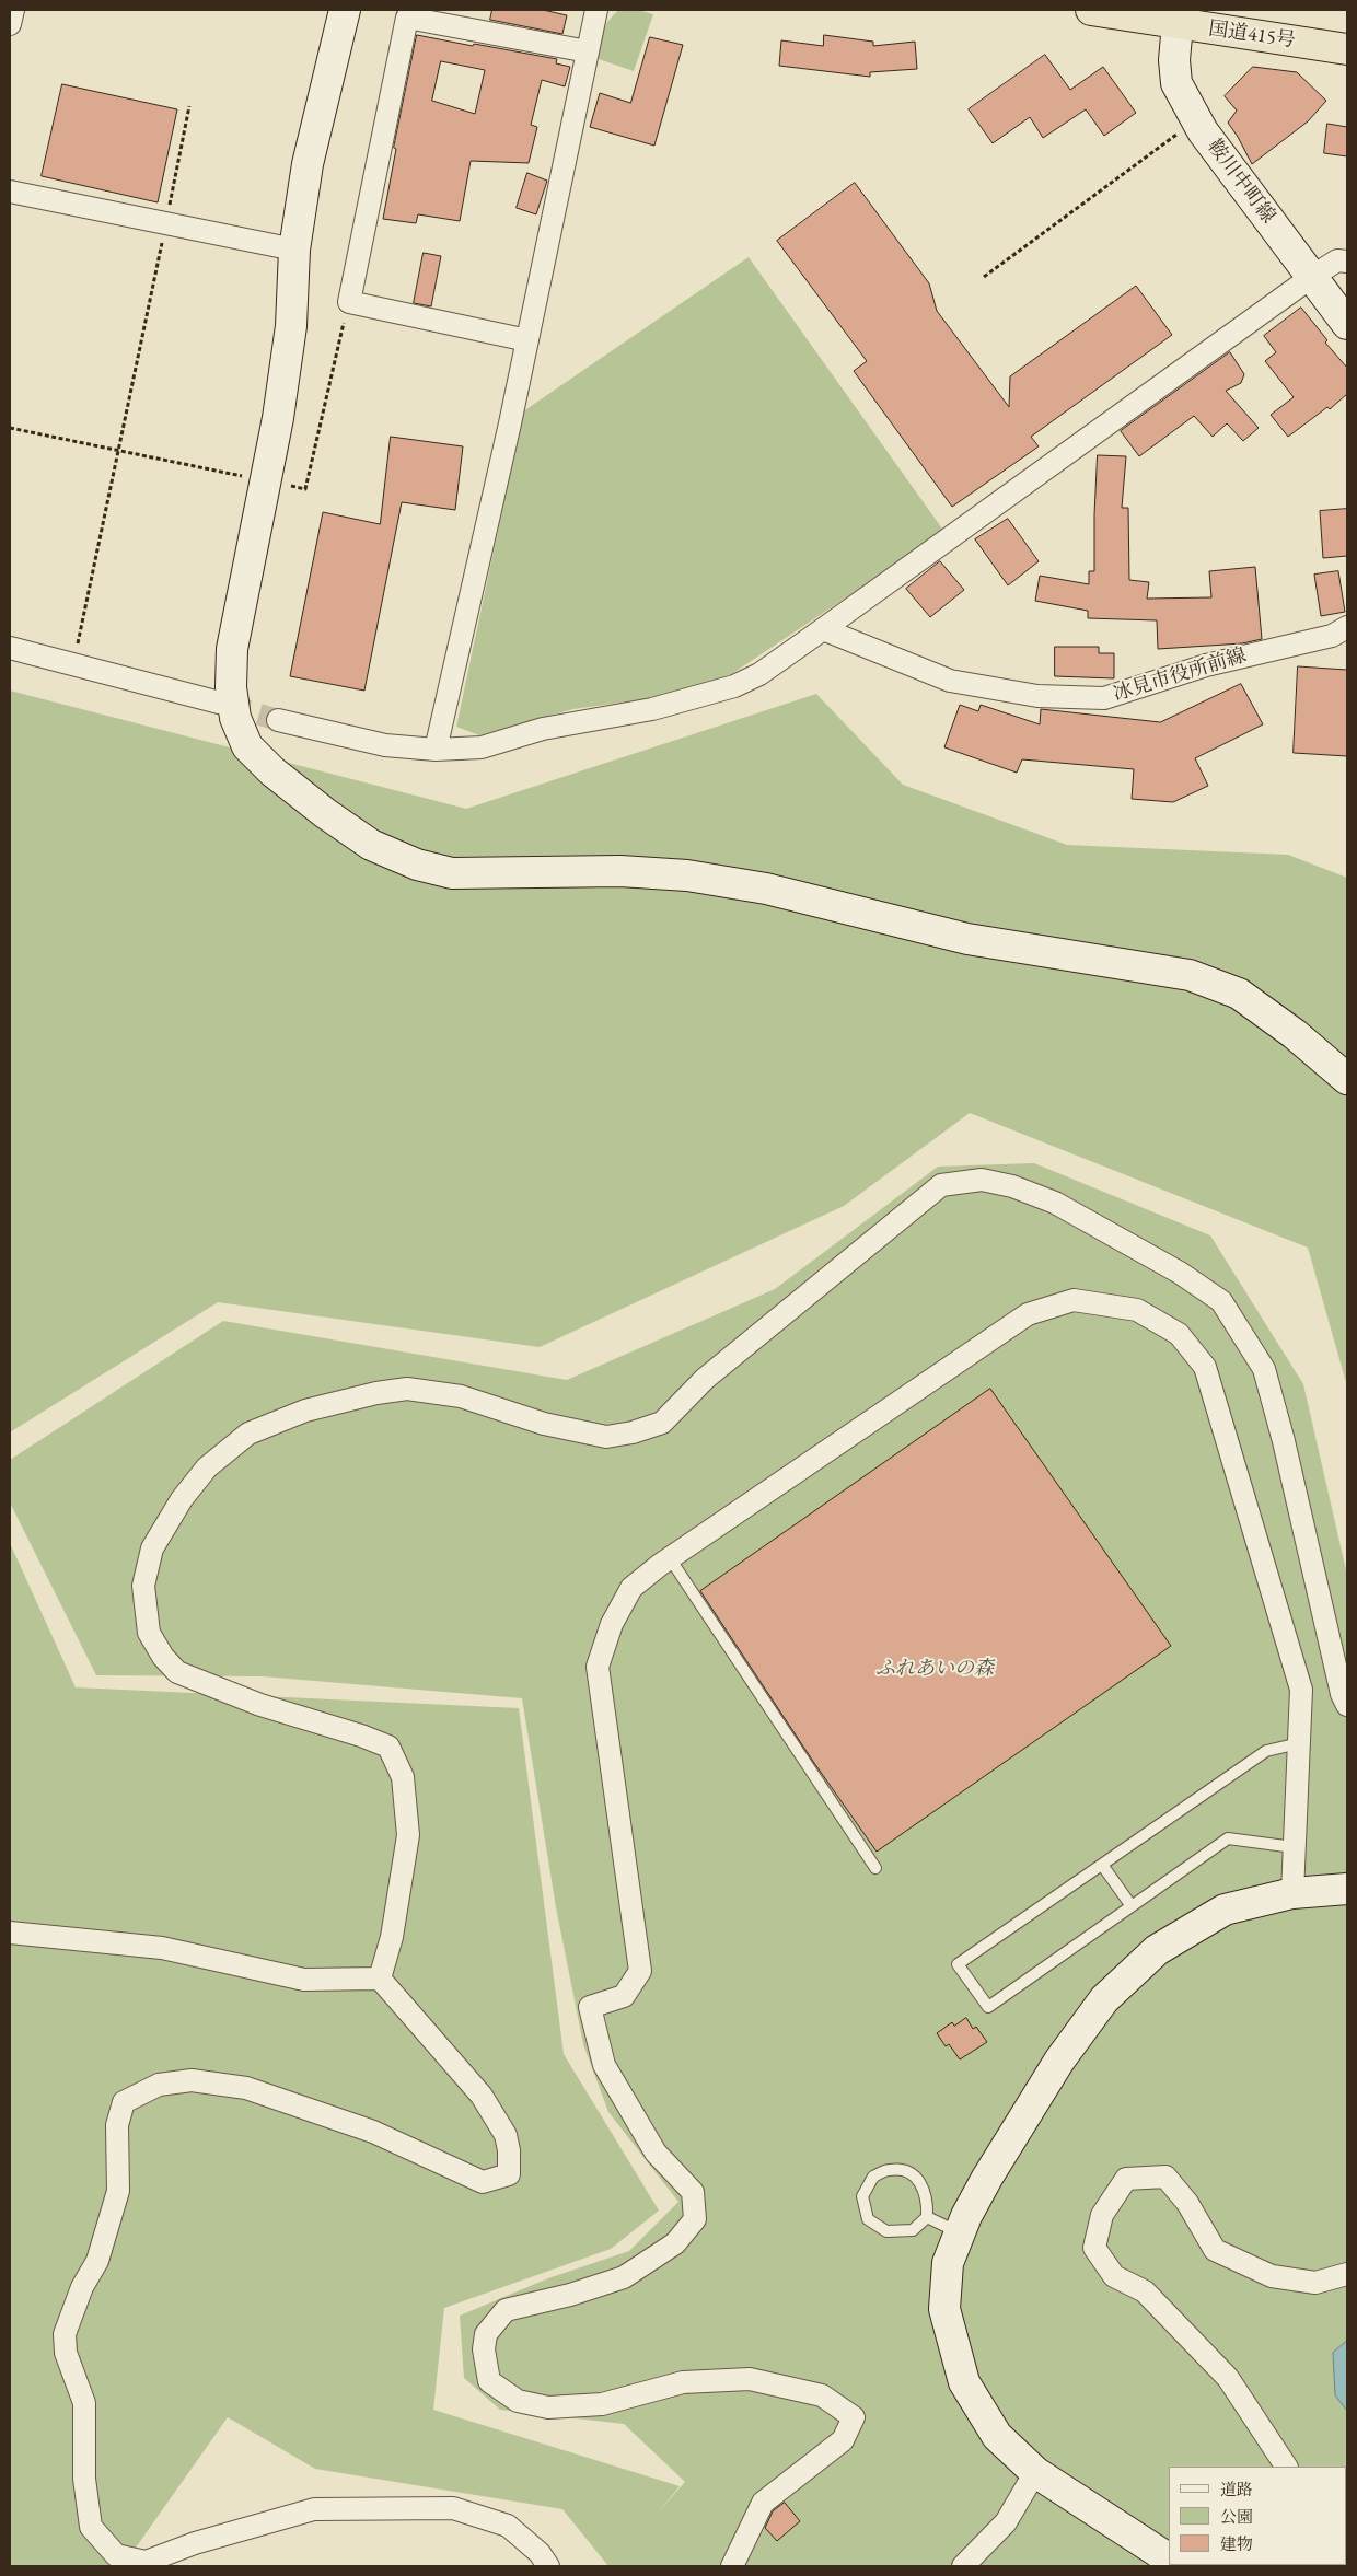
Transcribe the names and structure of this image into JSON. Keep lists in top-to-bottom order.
{
  "streets": {
    "highway": ["国道415号"],
    "street": ["鞍川中町線", "冰見市役所前線"]
  },
  "crossings": [
    ["国道415号", "鞍川中町線"]
  ],
  "parks": ["ふれあいの森"],
  "legend": ["道路", "公園", "建物"]
}
